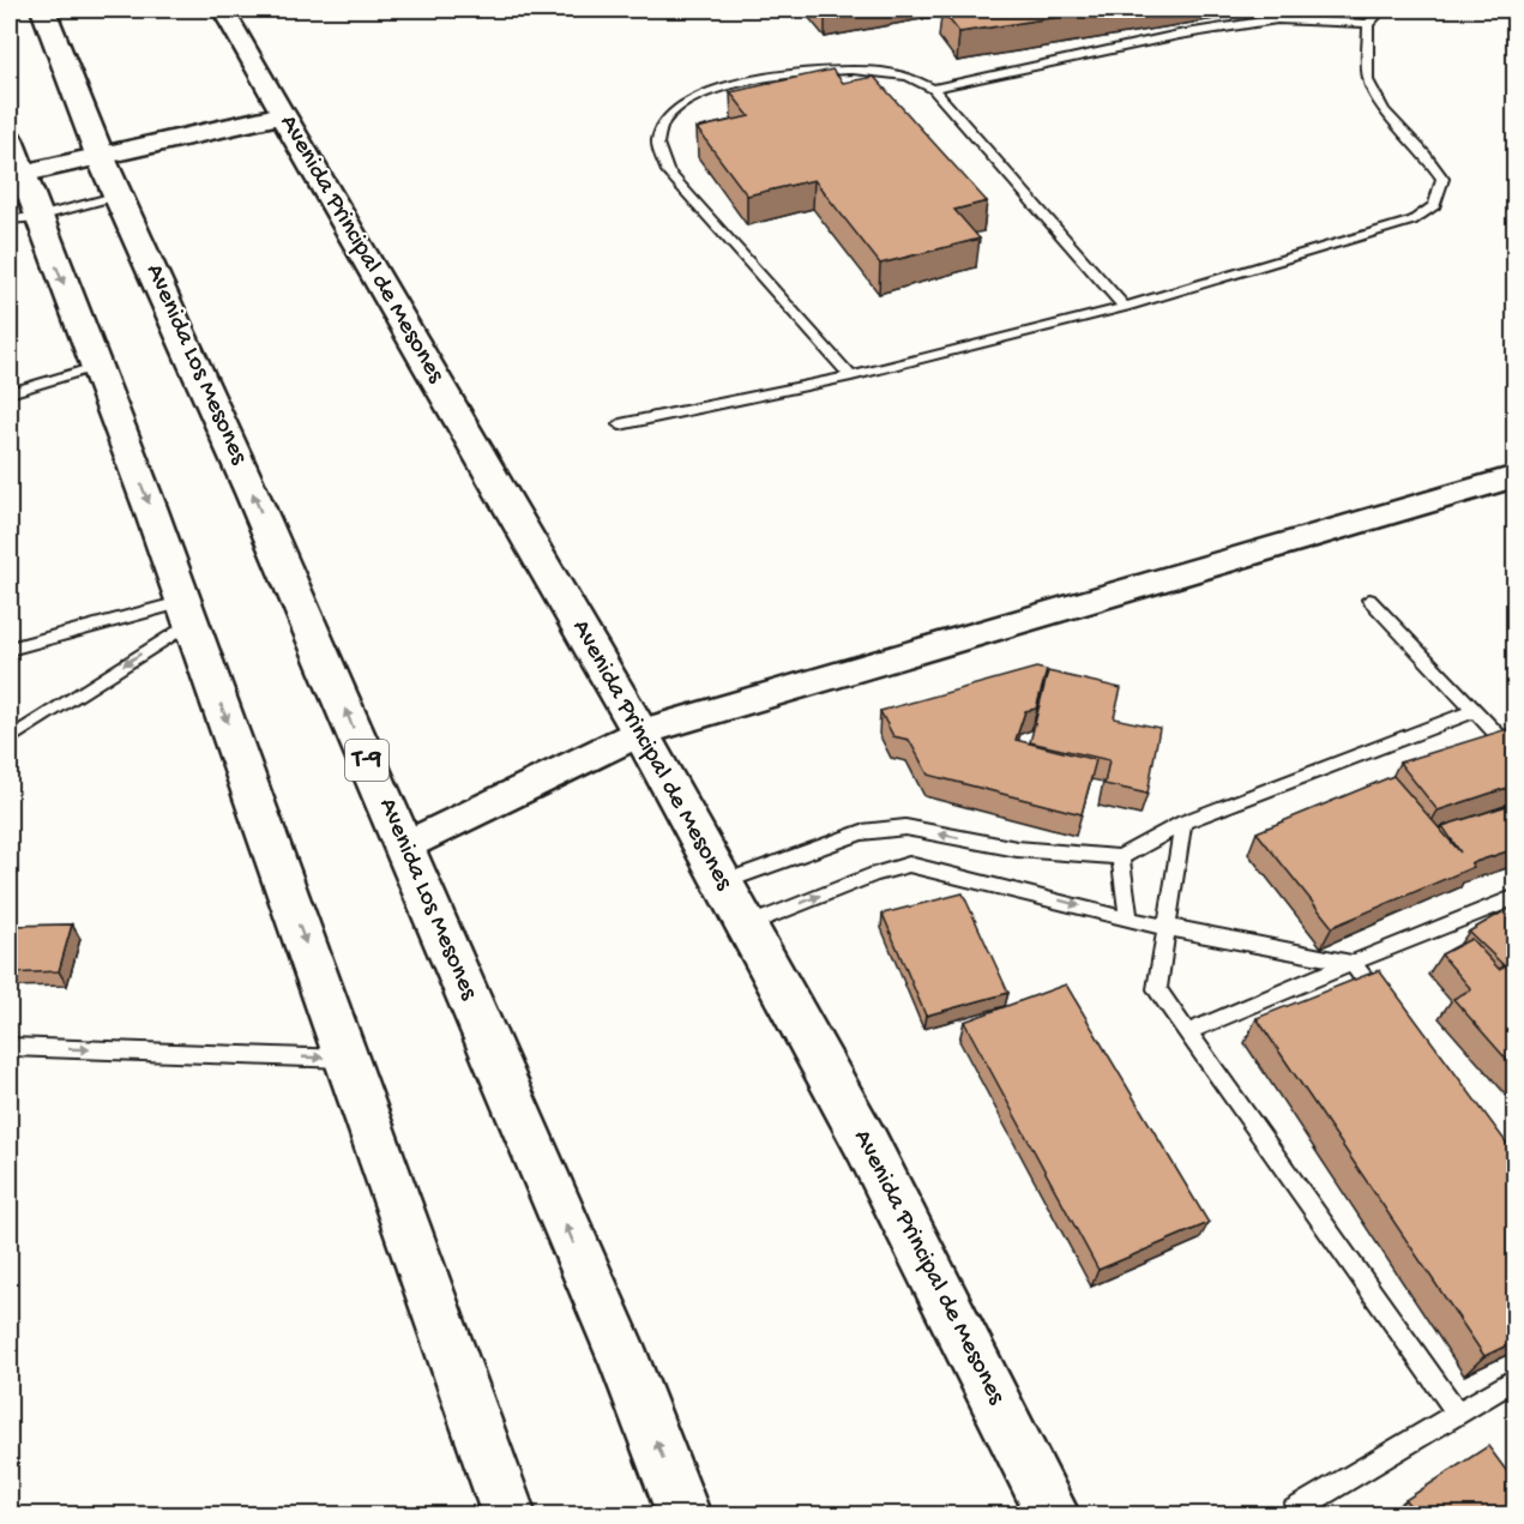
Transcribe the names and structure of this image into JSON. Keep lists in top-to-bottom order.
{
  "streets": {
    "main road": ["Avenida Principal de Mesones", "Avenida Los Mesones", "T-9"]
  }
}
